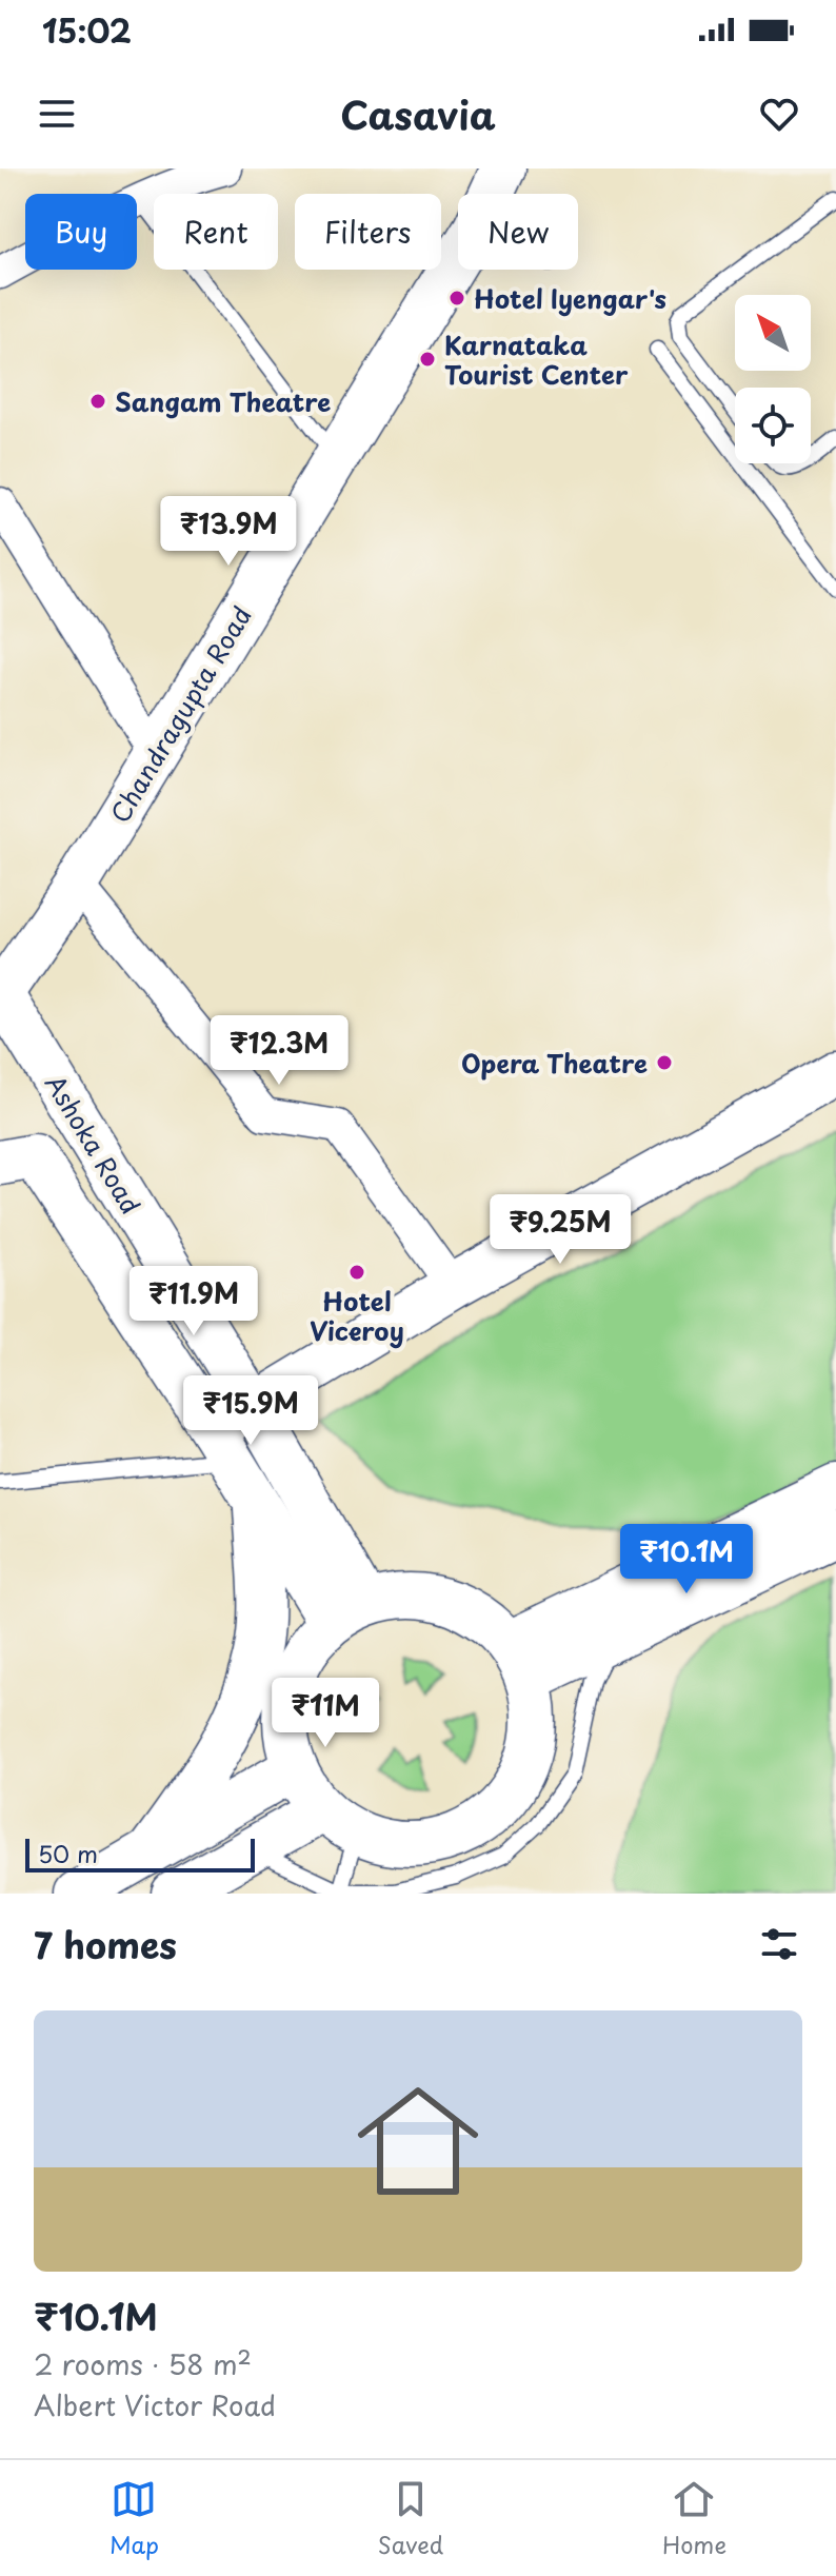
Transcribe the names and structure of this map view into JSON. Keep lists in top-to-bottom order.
{
  "streets": {
    "main road": ["Chandragupta Road", "Ashoka Road"]
  },
  "crossings": [
    ["Chandragupta Road", "Ashoka Road"]
  ],
  "places": [
    "Hotel Iyengar's",
    "Karnataka Tourist Center",
    "Sangam Theatre",
    "Opera Theatre",
    "Hotel Viceroy"
  ],
  "scale_bar": "50 m",
  "north": "top left",
  "page": {
    "status": "15:02",
    "header": "Casavia",
    "chip": [
      "Buy",
      "Rent",
      "Filters",
      "New"
    ],
    "price": [
      "₹13.9M",
      "₹12.3M",
      "₹9.25M",
      "₹11.9M",
      "₹15.9M",
      "₹10.1M",
      "₹11M"
    ],
    "scale": "50 m",
    "heading": "7 homes",
    "list": [
      {
        "name": "₹10.1M",
        "note": "2 rooms · 58 m² · Albert Victor Road"
      }
    ],
    "tabs": ["Map", "Saved", "Home"]
  }
}
